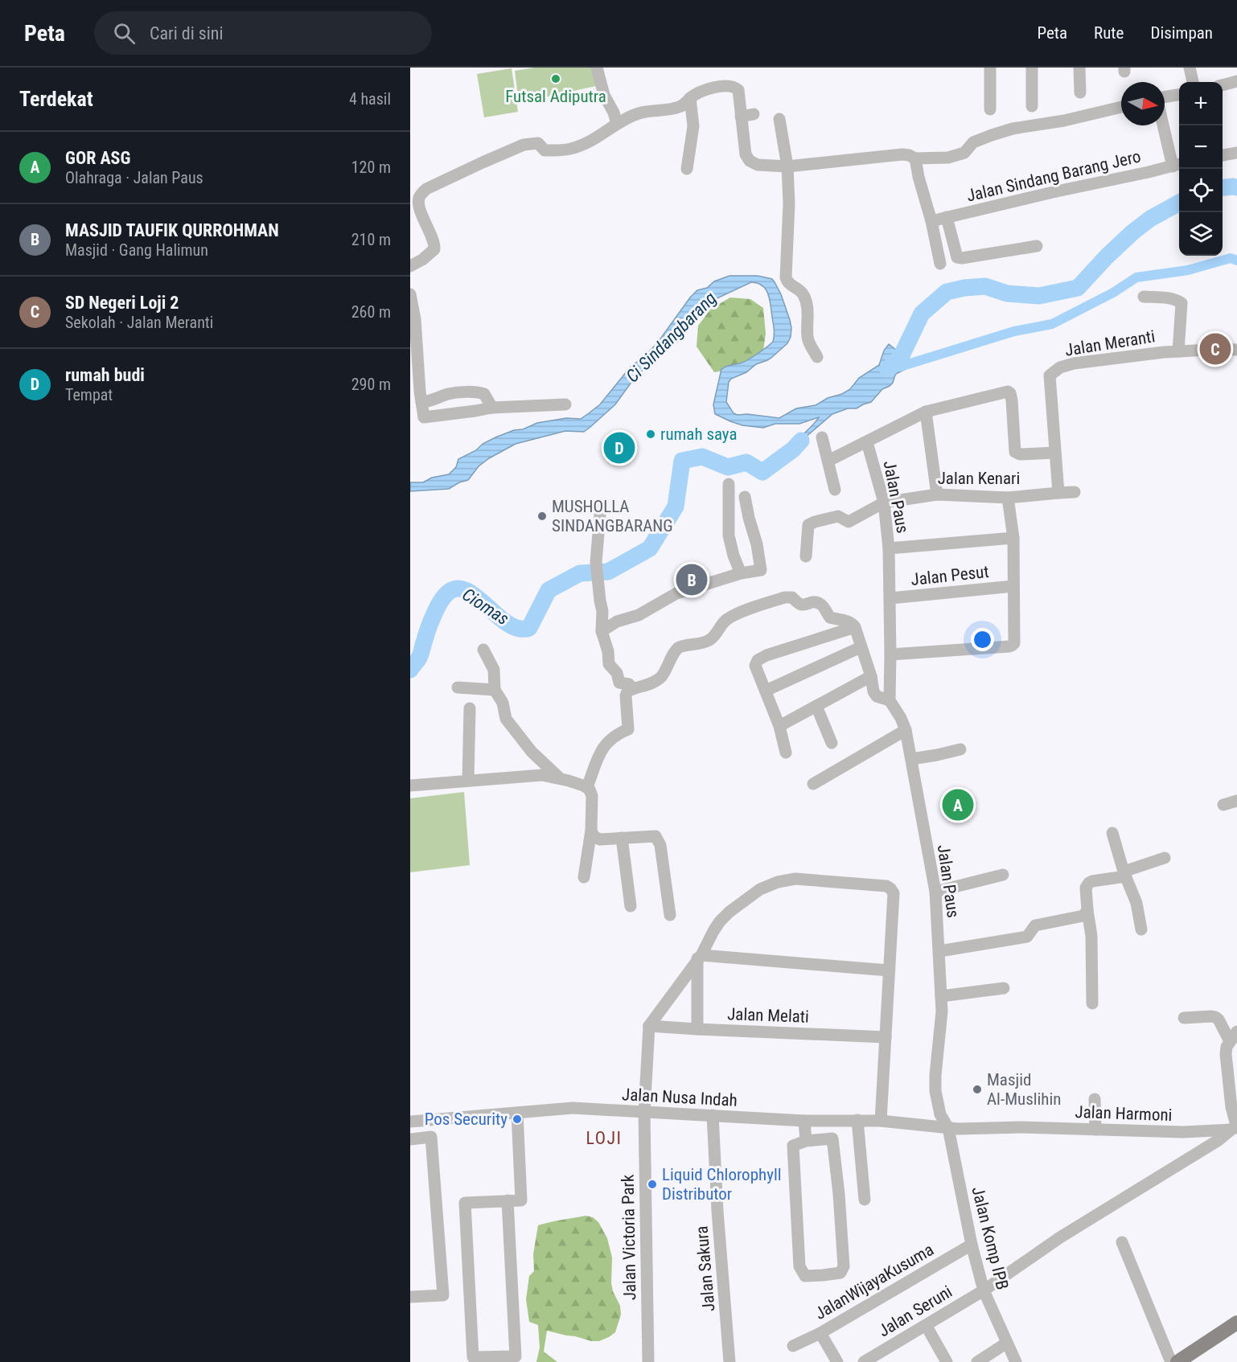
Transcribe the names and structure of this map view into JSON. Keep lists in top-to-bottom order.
{
  "streets": {
    "street": [
      "Jalan Sindang Barang Jero",
      "Jalan Meranti",
      "Jalan Kenari",
      "Jalan Paus",
      "Jalan Pesut",
      "Jalan Melati",
      "Jalan Nusa Indah",
      "Jalan Harmoni",
      "Jalan Victoria Park",
      "Jalan Komp IPB",
      "Jalan Sakura",
      "JalanWijayaKusuma",
      "Jalan Seruni"
    ]
  },
  "crossings": [
    ["Jalan Meranti", "Jalan Kenari"],
    ["Jalan Kenari", "Jalan Paus"],
    ["Jalan Paus", "Jalan Pesut"],
    ["Jalan Paus", "Jalan Nusa Indah"],
    ["Jalan Paus", "Jalan Harmoni"],
    ["Jalan Paus", "Jalan Komp IPB"],
    ["Jalan Melati", "Jalan Victoria Park"],
    ["Jalan Nusa Indah", "Jalan Harmoni"],
    ["Jalan Nusa Indah", "Jalan Victoria Park"],
    ["Jalan Nusa Indah", "Jalan Komp IPB"],
    ["Jalan Nusa Indah", "Jalan Sakura"],
    ["Jalan Harmoni", "Jalan Komp IPB"],
    ["Jalan Harmoni", "Jalan Seruni"],
    ["Jalan Komp IPB", "JalanWijayaKusuma"],
    ["Jalan Komp IPB", "Jalan Seruni"]
  ],
  "districts": ["LOJI"],
  "water": ["Ci Sindangbarang", "Ciomas"],
  "places": [
    "Futsal Adiputra",
    "rumah saya",
    "MUSHOLLA SINDANGBARANG",
    "Masjid Al-Muslihin",
    "Pos Security",
    "Liquid Chlorophyll Distributor"
  ],
  "north": "right",
  "page": {
    "header": "Peta",
    "search": "Cari di sini",
    "nav": ["Peta", "Rute", "Disimpan"],
    "heading": ["Terdekat", "4 hasil"],
    "map_buttons": ["+", "−"],
    "list": [
      {
        "mark": "A",
        "name": "GOR ASG",
        "note": "Olahraga · Jalan Paus",
        "value": "120 m"
      },
      {
        "mark": "B",
        "name": "MASJID TAUFIK QURROHMAN",
        "note": "Masjid · Gang Halimun",
        "value": "210 m"
      },
      {
        "mark": "C",
        "name": "SD Negeri Loji 2",
        "note": "Sekolah · Jalan Meranti",
        "value": "260 m"
      },
      {
        "mark": "D",
        "name": "rumah budi",
        "note": "Tempat",
        "value": "290 m"
      }
    ],
    "pins": [
      "C",
      "D",
      "B",
      "A"
    ]
  }
}
